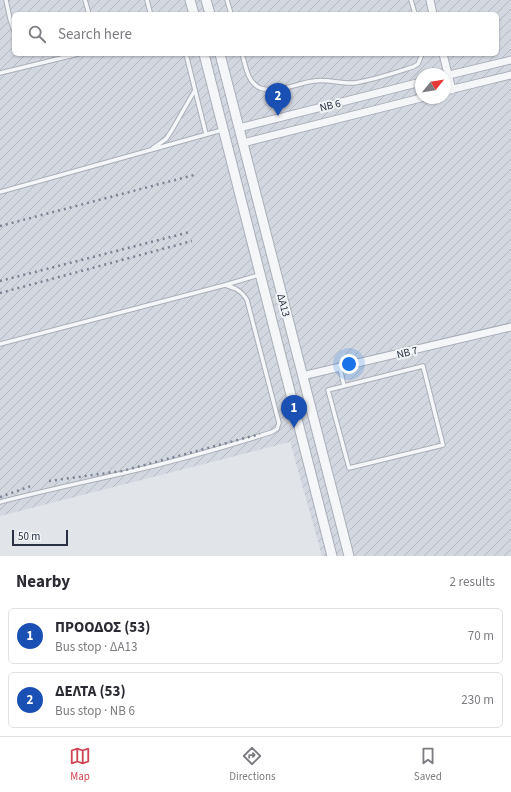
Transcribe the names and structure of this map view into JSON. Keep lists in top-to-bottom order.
{
  "streets": {
    "street": ["ΝΒ 6", "ΔΑ13", "ΝΒ 7"]
  },
  "crossings": [
    ["ΝΒ 6", "ΔΑ13"],
    ["ΔΑ13", "ΝΒ 7"]
  ],
  "scale_bar": "50 m",
  "north": "top right",
  "page": {
    "search": "Search here",
    "pins": ["2", "1"],
    "scale": "50 m",
    "heading": ["Nearby", "2 results"],
    "list": [
      {
        "mark": "1",
        "name": "ΠΡΟΟΔΟΣ (53)",
        "note": "Bus stop · ΔΑ13",
        "value": "70 m"
      },
      {
        "mark": "2",
        "name": "ΔΕΛΤΑ (53)",
        "note": "Bus stop · ΝΒ 6",
        "value": "230 m"
      }
    ],
    "nav": ["Map", "Directions", "Saved"]
  }
}
